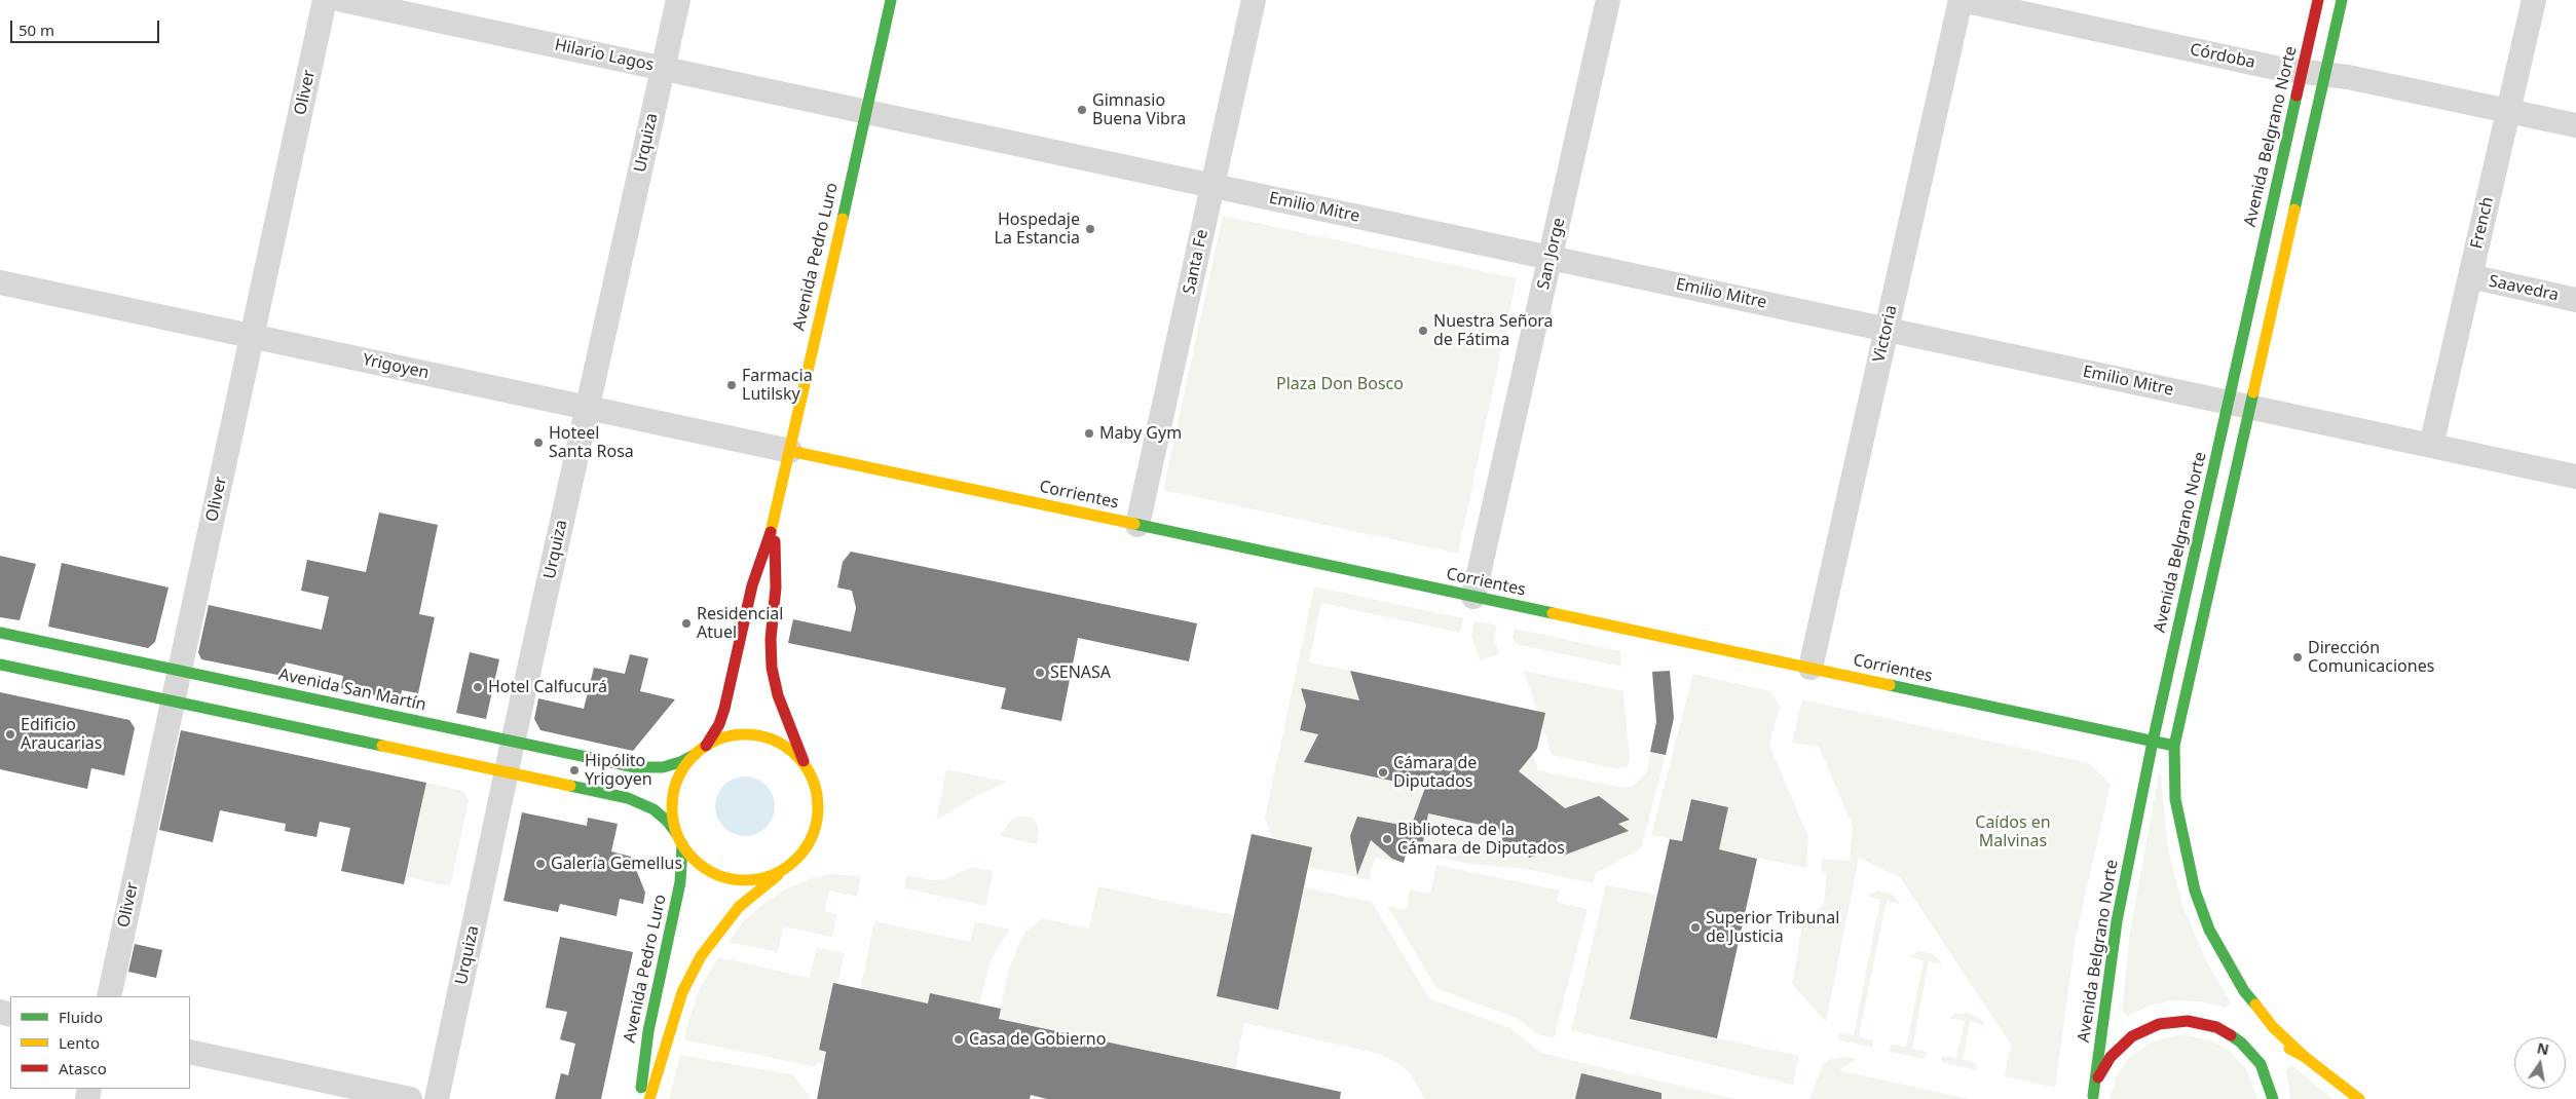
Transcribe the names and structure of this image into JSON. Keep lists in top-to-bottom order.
{
  "streets": {
    "main road": [
      "Avenida Belgrano Norte",
      "Avenida Pedro Luro",
      "Corrientes",
      "Avenida San Martín"
    ],
    "street": [
      "Hilario Lagos",
      "Córdoba",
      "Oliver",
      "Urquiza",
      "Emilio Mitre",
      "French",
      "San Jorge",
      "Santa Fe",
      "Saavedra",
      "Victoria",
      "Yrigoyen"
    ]
  },
  "crossings": [
    ["Hilario Lagos", "Urquiza"],
    ["Hilario Lagos", "Emilio Mitre"],
    ["Hilario Lagos", "Avenida Pedro Luro"],
    ["Córdoba", "Avenida Belgrano Norte"],
    ["Córdoba", "French"],
    ["Córdoba", "Victoria"],
    ["Oliver", "Yrigoyen"],
    ["Oliver", "Avenida San Martín"],
    ["Avenida Belgrano Norte", "Emilio Mitre"],
    ["Avenida Belgrano Norte", "Corrientes"],
    ["Urquiza", "Yrigoyen"],
    ["Urquiza", "Avenida San Martín"],
    ["Emilio Mitre", "French"],
    ["Emilio Mitre", "San Jorge"],
    ["Emilio Mitre", "Avenida Pedro Luro"],
    ["Emilio Mitre", "Santa Fe"],
    ["Emilio Mitre", "Victoria"],
    ["French", "Saavedra"],
    ["San Jorge", "Corrientes"],
    ["Avenida Pedro Luro", "Yrigoyen"],
    ["Avenida Pedro Luro", "Corrientes"],
    ["Avenida Pedro Luro", "Avenida San Martín"],
    ["Santa Fe", "Corrientes"],
    ["Victoria", "Corrientes"],
    ["Yrigoyen", "Corrientes"]
  ],
  "parks": ["Plaza Don Bosco", "Caídos en Malvinas"],
  "places": [
    "Gimnasio Buena Vibra",
    "Hospedaje La Estancia",
    "Nuestra Señora de Fátima",
    "Farmacia Lutilsky",
    "Maby Gym",
    "Hoteel Santa Rosa",
    "Residencial Atuel",
    "Dirección Comunicaciones",
    "SENASA",
    "Hotel Calfucurá",
    "Edificio Araucarias",
    "Hipólito Yrigoyen",
    "Cámara de Diputados",
    "Biblioteca de la Cámara de Diputados",
    "Galería Gemellus",
    "Superior Tribunal de Justicia",
    "Casa de Gobierno"
  ],
  "legend": ["Fluido", "Lento", "Atasco"],
  "scale_bar": "50 m",
  "north": "top"
}
